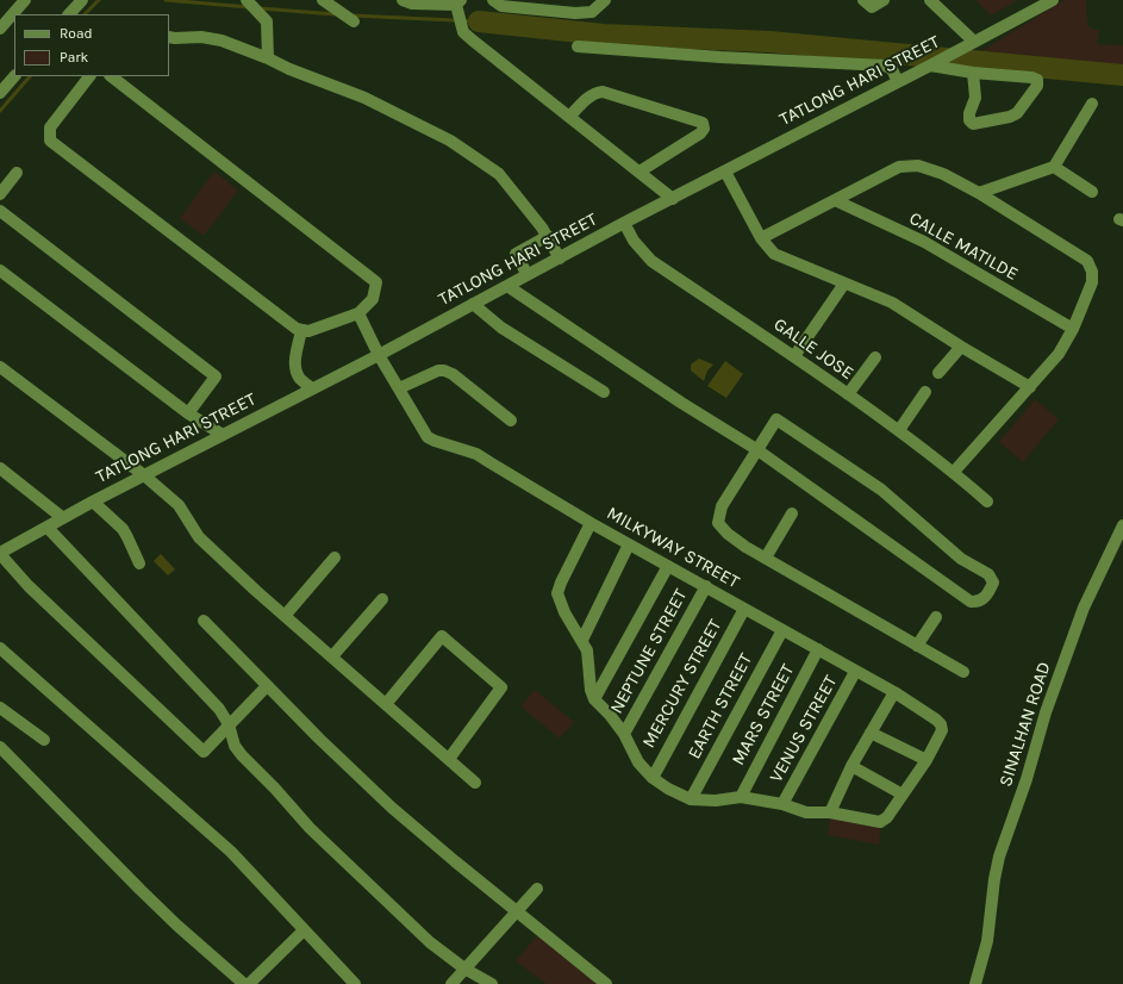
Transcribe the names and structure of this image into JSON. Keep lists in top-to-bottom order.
{
  "streets": {
    "street": [
      "TATLONG HARI STREET",
      "CALLE MATILDE",
      "GALLE JOSE",
      "MILKYWAY STREET",
      "NEPTUNE STREET",
      "MERCURY STREET",
      "EARTH STREET",
      "MARS STREET",
      "SINALHAN ROAD",
      "VENUS STREET"
    ]
  },
  "crossings": [
    ["TATLONG HARI STREET", "GALLE JOSE"],
    ["TATLONG HARI STREET", "MILKYWAY STREET"],
    ["MILKYWAY STREET", "NEPTUNE STREET"],
    ["MILKYWAY STREET", "MERCURY STREET"],
    ["MILKYWAY STREET", "EARTH STREET"],
    ["MILKYWAY STREET", "MARS STREET"],
    ["MILKYWAY STREET", "VENUS STREET"]
  ],
  "legend": ["Road", "Park"]
}
